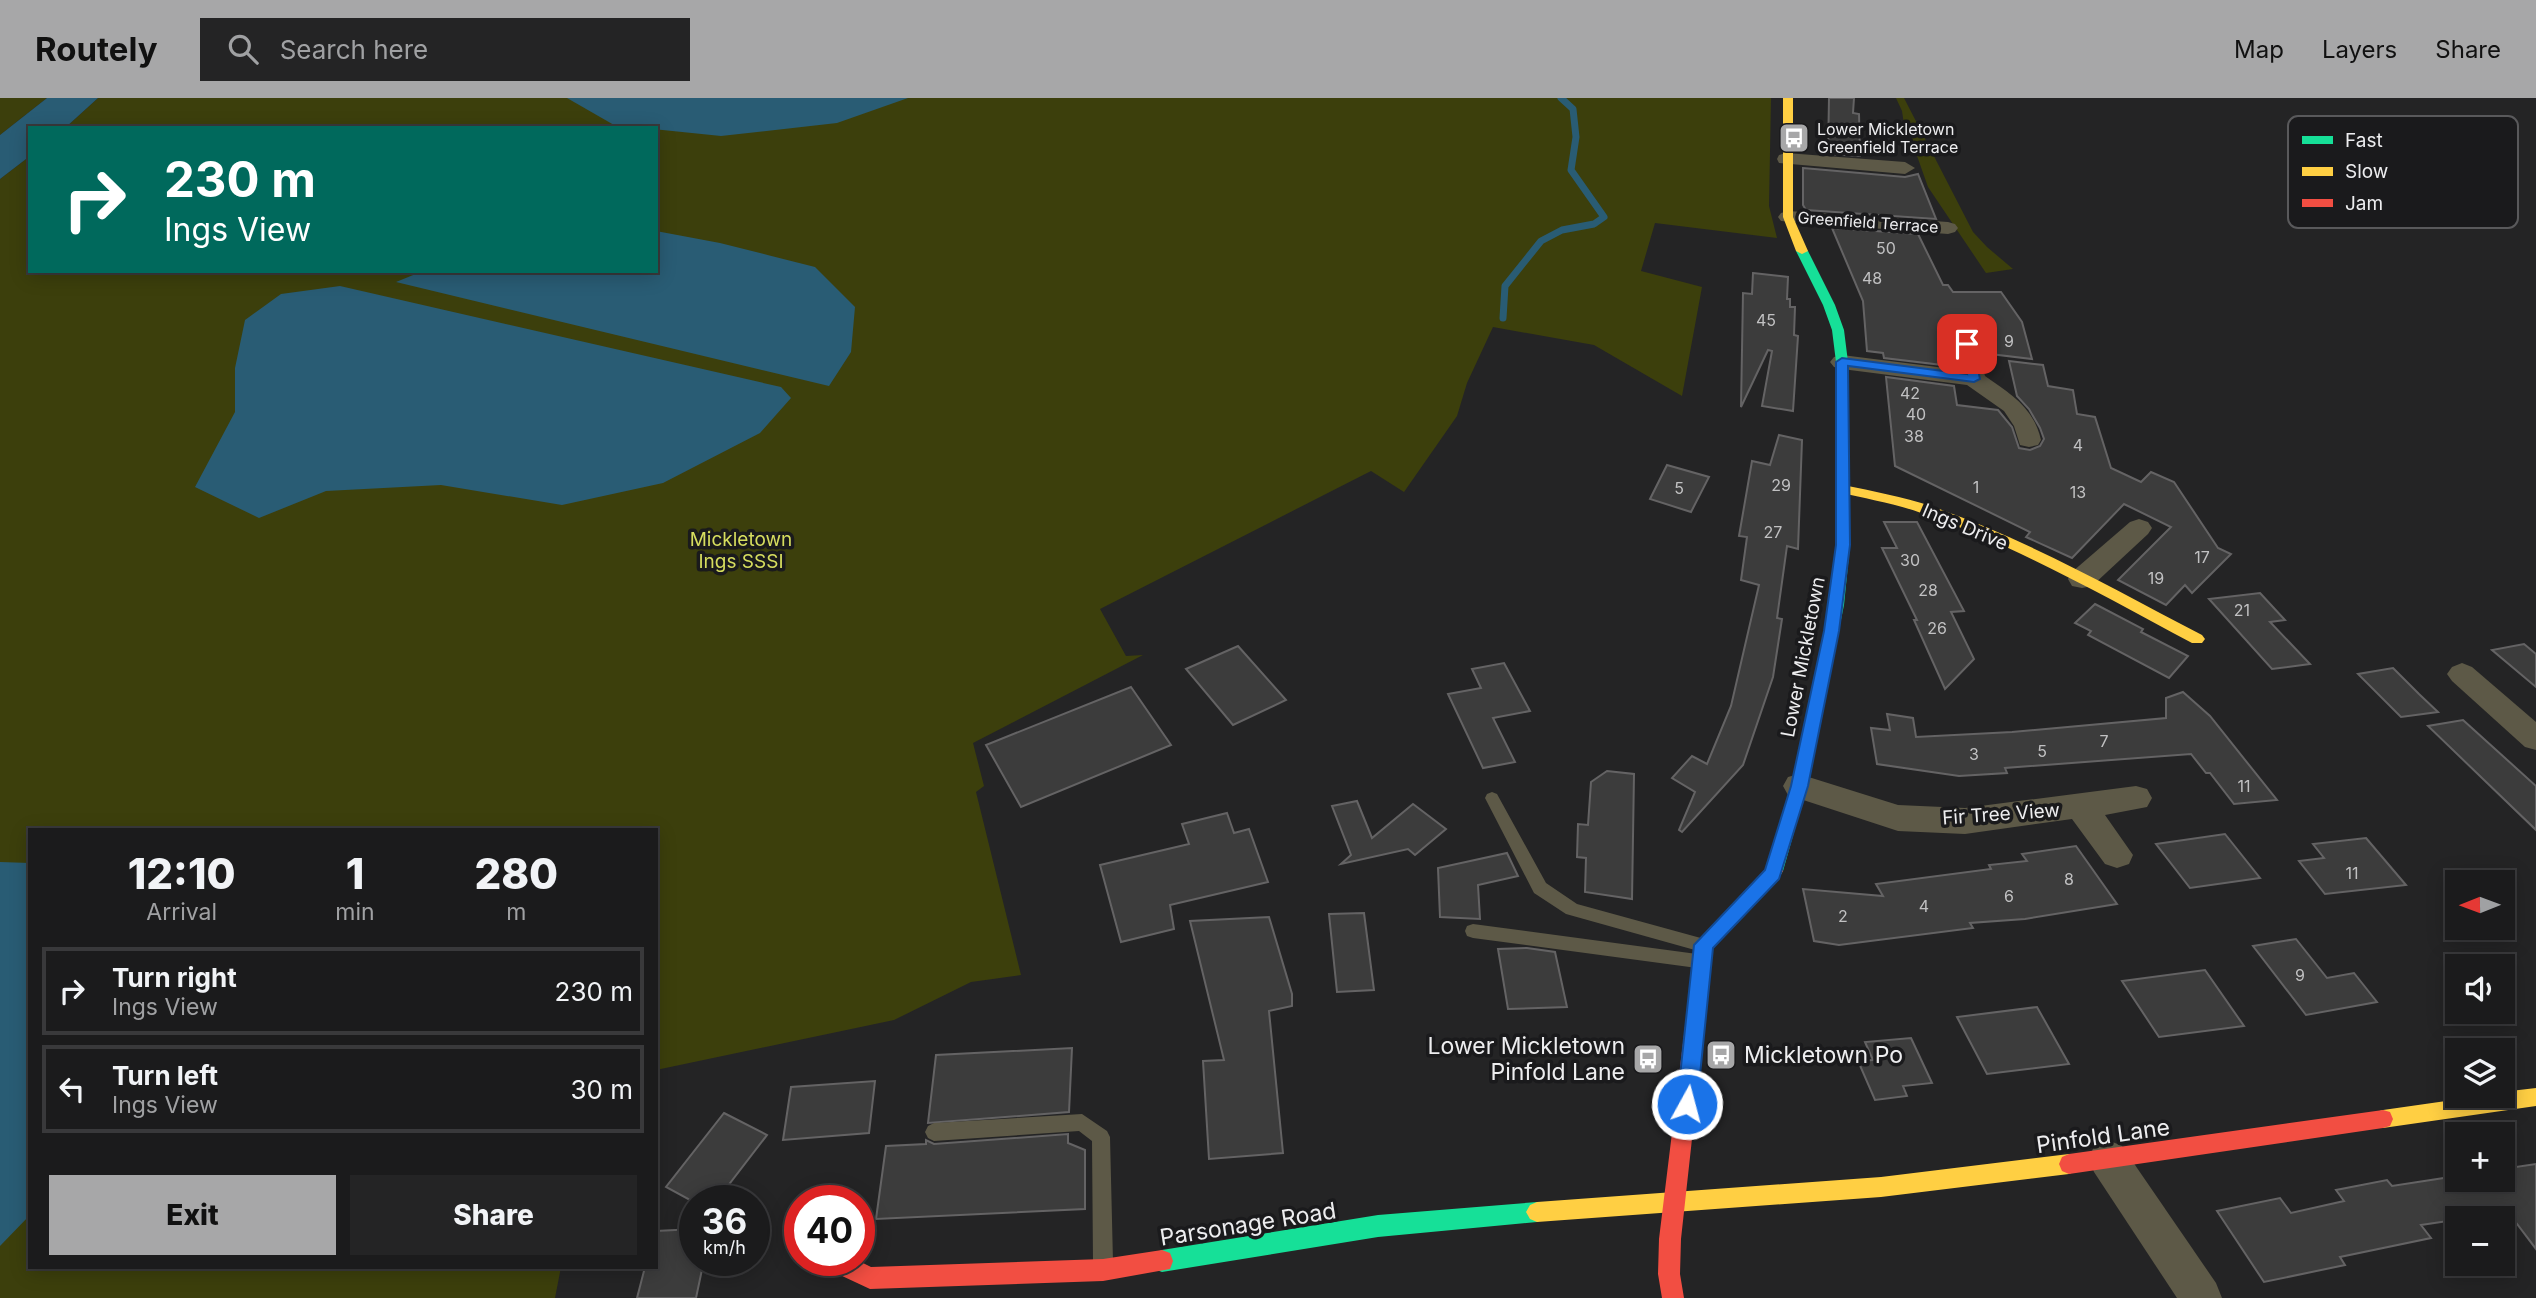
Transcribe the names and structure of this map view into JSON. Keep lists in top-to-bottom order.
{
  "streets": {
    "street": [
      "Greenfield Terrace",
      "Ings Drive",
      "Lower Mickletown",
      "Fir Tree View",
      "Pinfold Lane",
      "Parsonage Road"
    ]
  },
  "crossings": [
    ["Greenfield Terrace", "Lower Mickletown"],
    ["Ings Drive", "Lower Mickletown"],
    ["Lower Mickletown", "Fir Tree View"],
    ["Pinfold Lane", "Parsonage Road"]
  ],
  "parks": ["Mickletown Ings SSSI"],
  "places": {
    "bus stop": ["Lower Mickletown Greenfield Terrace", "Mickletown Po", "Lower Mickletown Pinfold Lane"]
  },
  "house_numbers": [
    "50",
    "48",
    "45",
    "9",
    "42",
    "40",
    "38",
    "4",
    "29",
    "1",
    "5",
    "13",
    "27",
    "17",
    "30",
    "19",
    "28",
    "21",
    "26",
    "7",
    "5",
    "3",
    "11",
    "11",
    "8",
    "6",
    "4",
    "2",
    "9"
  ],
  "legend": ["Fast", "Slow", "Jam"],
  "north": "left",
  "page": {
    "header": "Routely",
    "search": "Search here",
    "nav": ["Map", "Layers", "Share"],
    "turn": ["230 m", "Ings View"],
    "eta": [
      "12:10",
      "Arrival",
      "1",
      "min",
      "280",
      "m"
    ],
    "map_buttons": ["+", "−"],
    "list": [
      {
        "name": "Turn right",
        "note": "Ings View",
        "value": "230 m"
      },
      {
        "name": "Turn left",
        "note": "Ings View",
        "value": "30 m"
      }
    ],
    "buttons": ["Exit", "Share"],
    "speed": "36 km/h",
    "limit": "40"
  }
}
